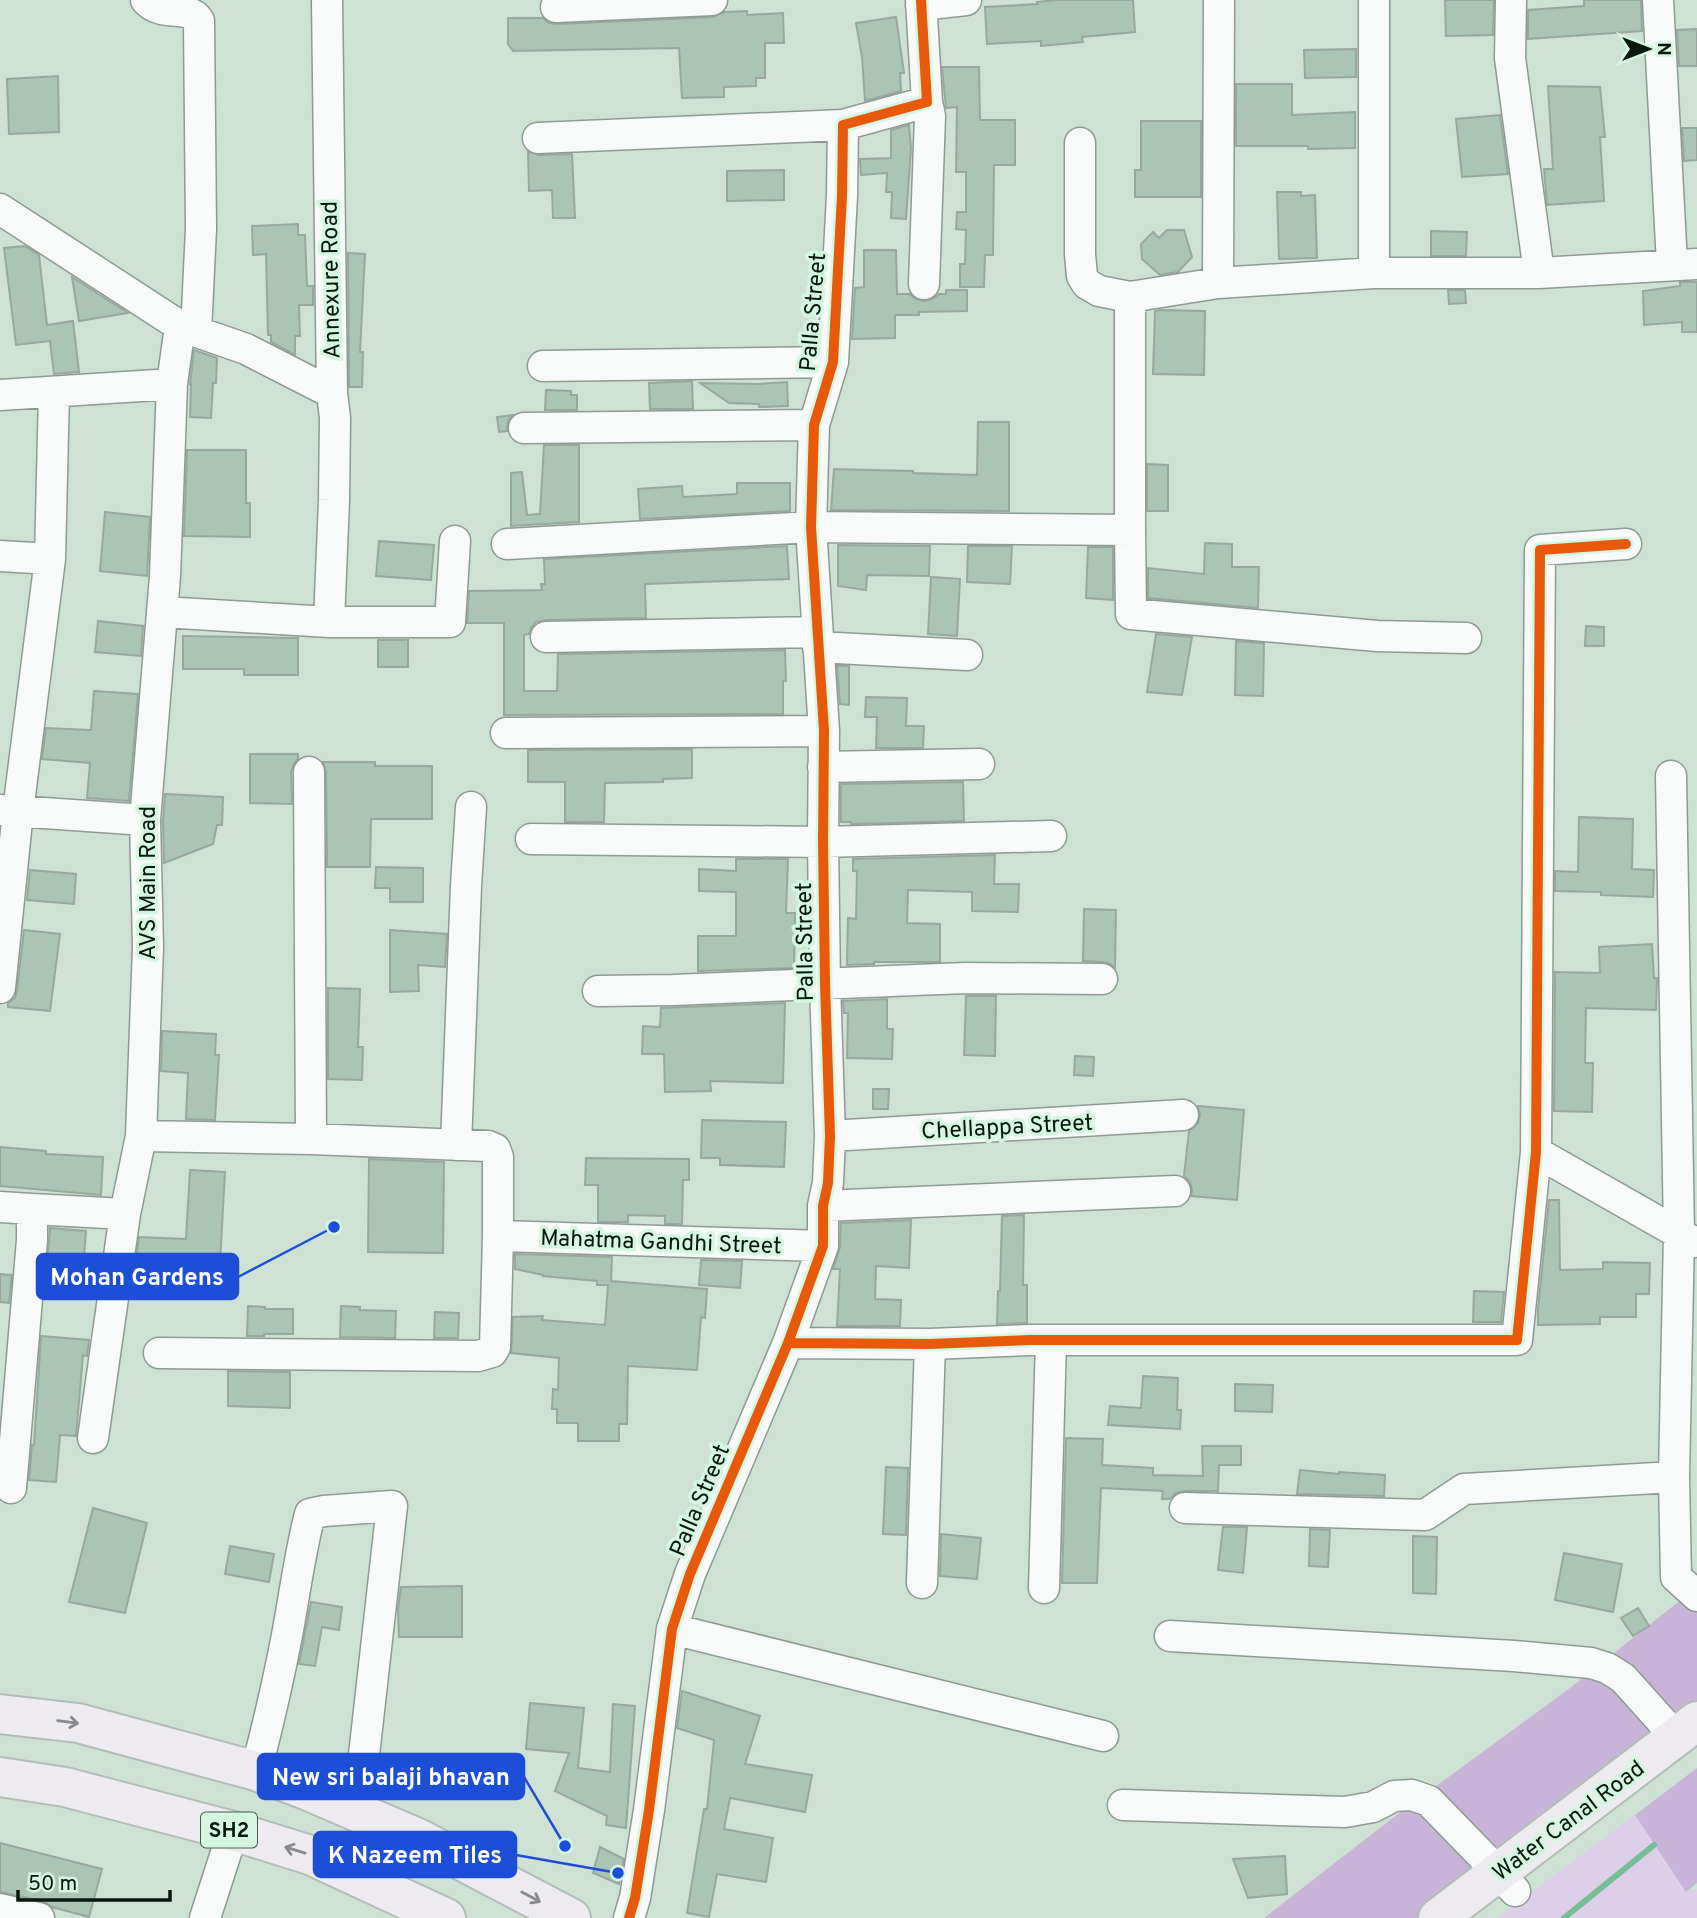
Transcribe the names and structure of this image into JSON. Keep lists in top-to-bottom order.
{
  "streets": {
    "main road": ["Water Canal Road", "SH2"],
    "street": [
      "Annexure Road",
      "Palla Street",
      "AVS Main Road",
      "Chellappa Street",
      "Mahatma Gandhi Street"
    ]
  },
  "crossings": [
    ["Annexure Road", "AVS Main Road"],
    ["Palla Street", "Chellappa Street"],
    ["Palla Street", "Mahatma Gandhi Street"]
  ],
  "places": ["Mohan Gardens", "New sri balaji bhavan", "K Nazeem Tiles"],
  "scale_bar": "50 m",
  "north": "right"
}
